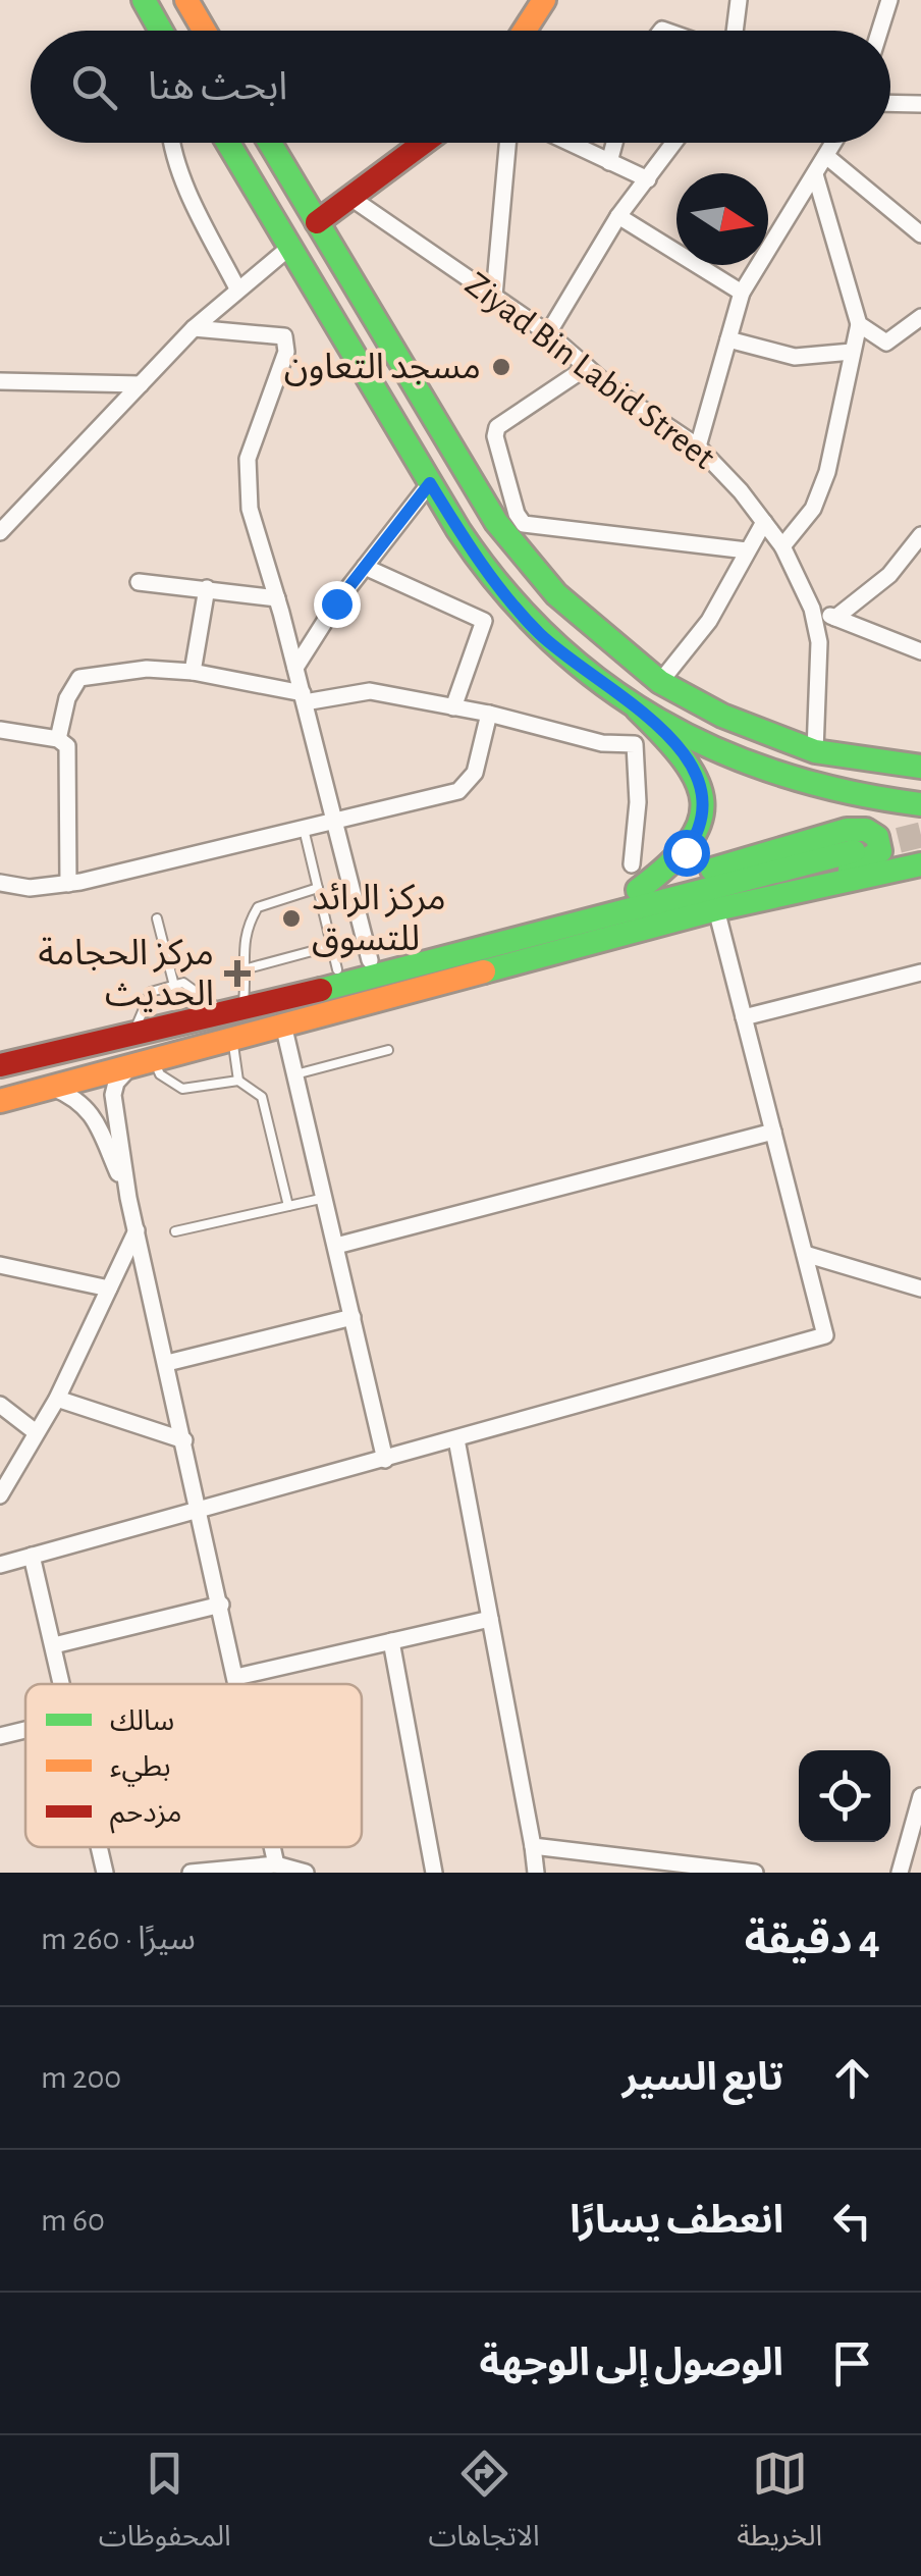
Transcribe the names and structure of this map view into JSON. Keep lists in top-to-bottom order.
{
  "streets": {
    "street": ["Ziyad Bin Labid Street"]
  },
  "places": {
    "other": ["مسجد التعاون", "مركز الرائد للتسوق"],
    "health": ["مركز الحجامة الحديث"]
  },
  "legend": ["سالك", "بطيء", "مزدحم"],
  "north": "right",
  "page": {
    "search": "ابحث هنا",
    "heading": ["4 دقيقة", "سيرًا · 260 m"],
    "list": [
      ["تابع السير", "200 m"],
      ["انعطف يسارًا", "60 m"],
      "الوصول إلى الوجهة"
    ],
    "nav": ["الخريطة", "الاتجاهات", "المحفوظات"]
  }
}
